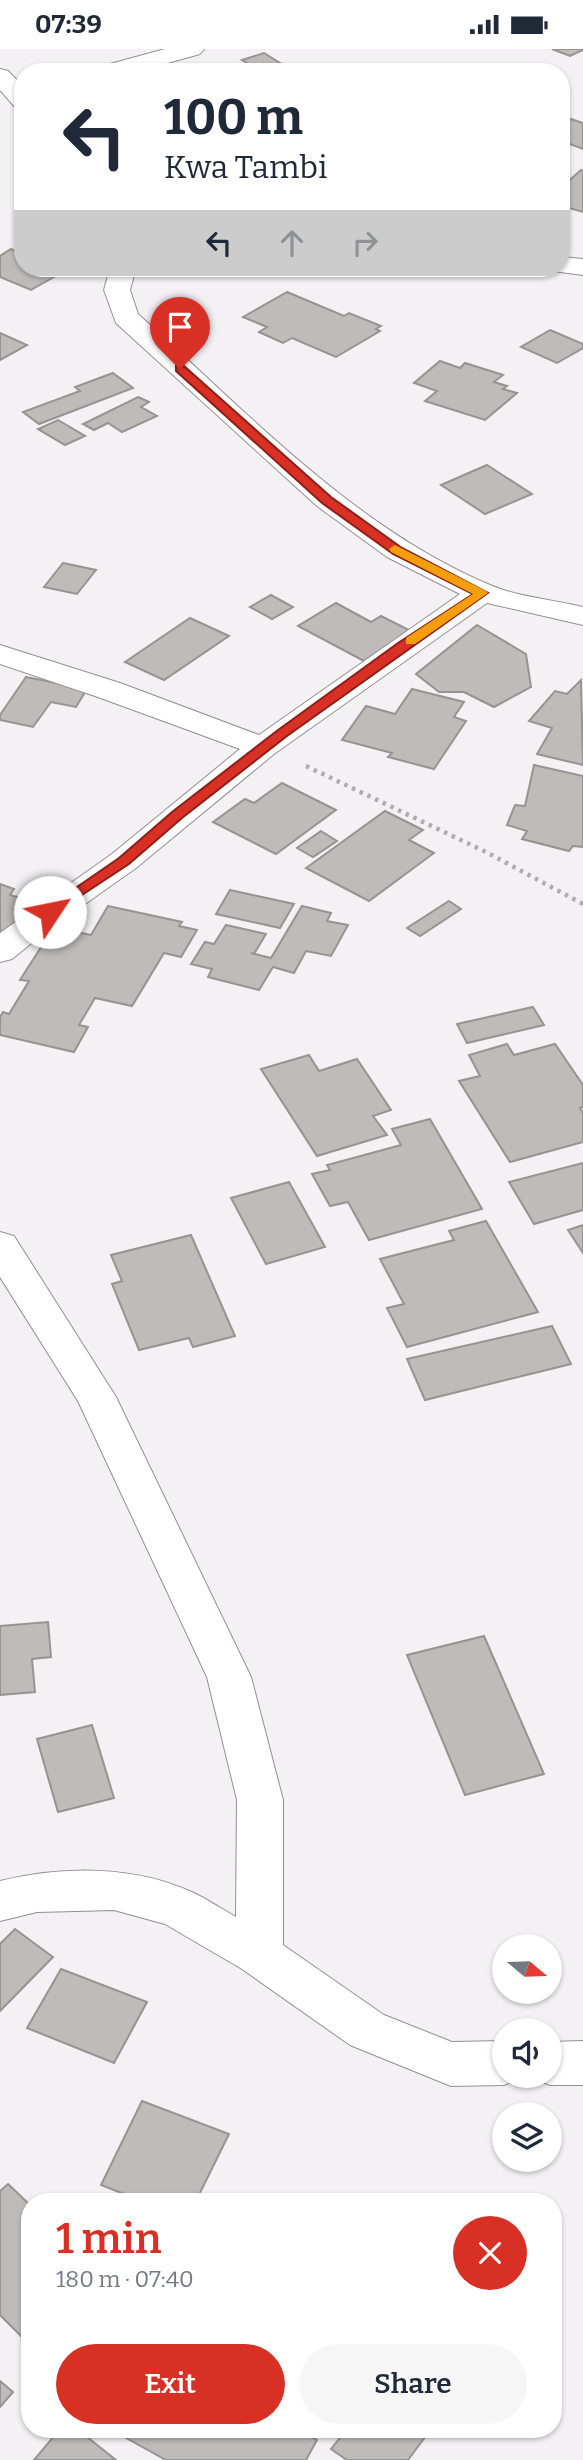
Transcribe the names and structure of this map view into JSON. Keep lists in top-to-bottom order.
{
  "north": "right",
  "page": {
    "status": "07:39",
    "turn": ["100 m", "Kwa Tambi"],
    "heading": ["1 min", "180 m · 07:40"],
    "buttons": ["Exit", "Share"]
  }
}
